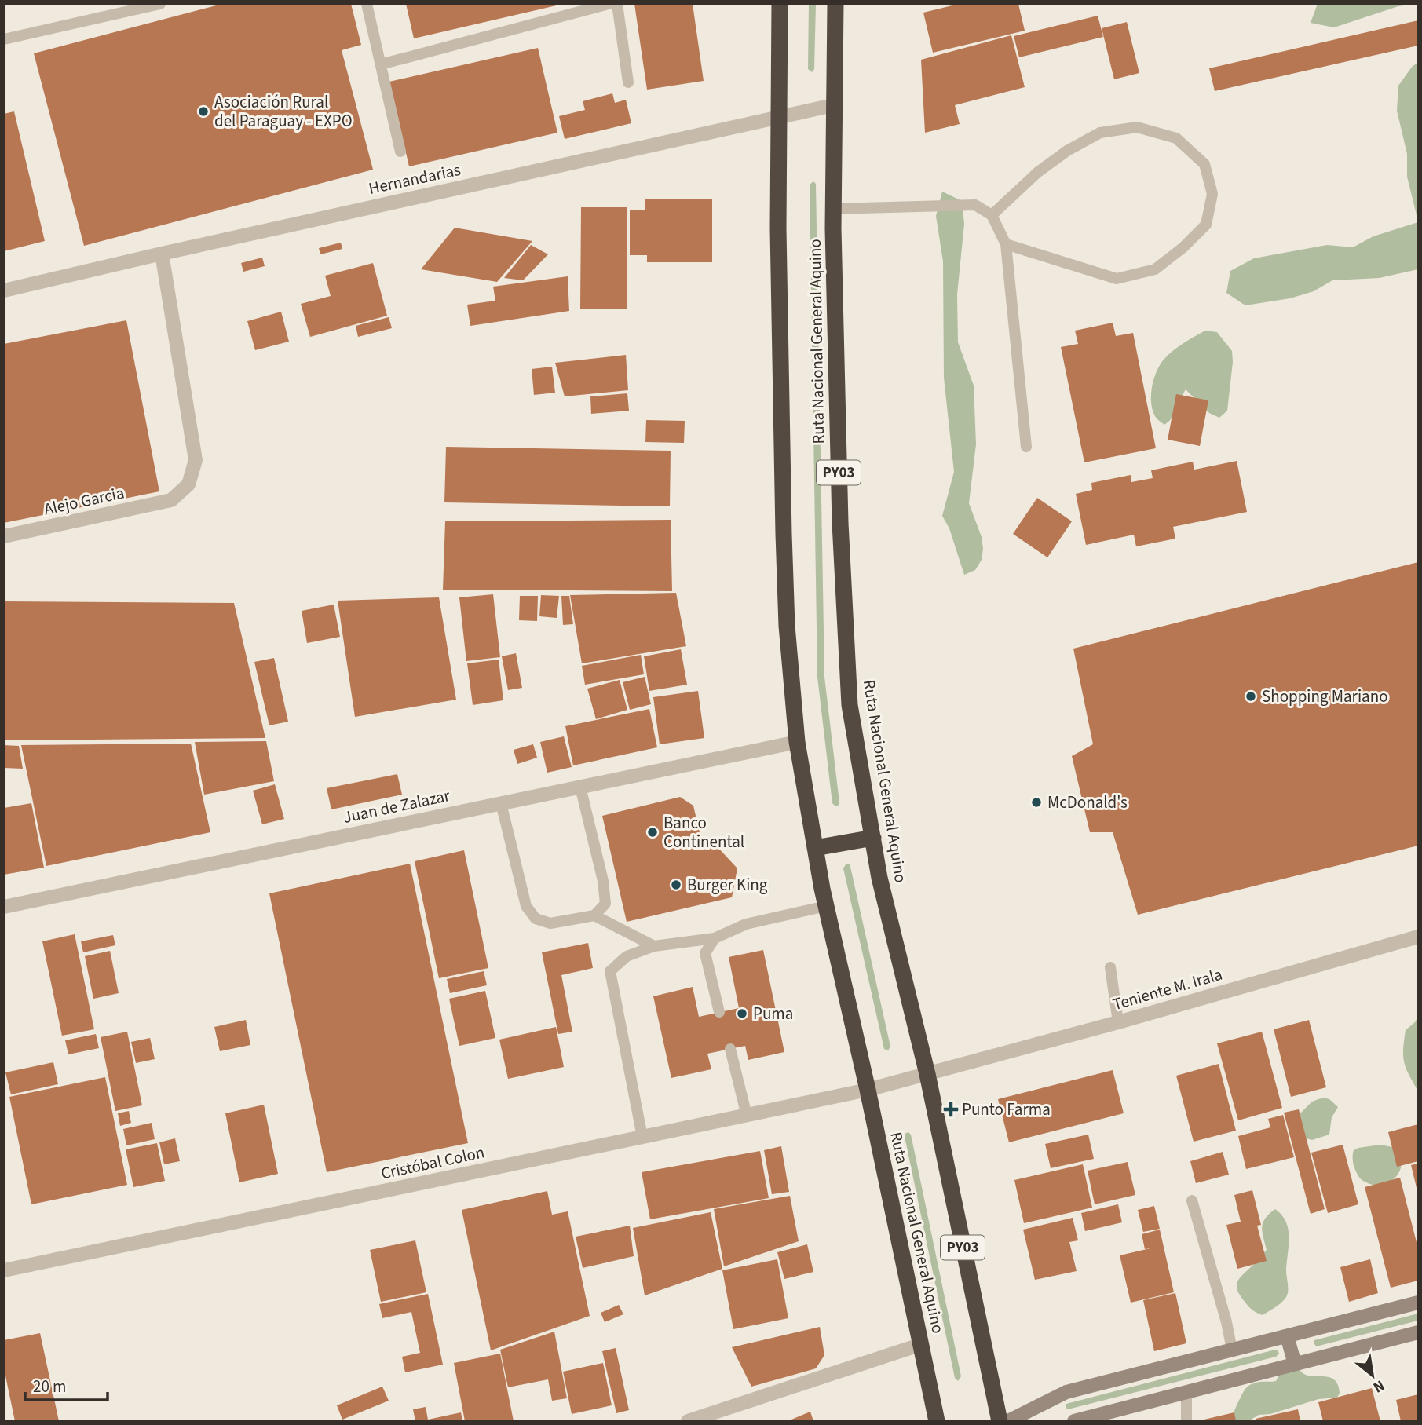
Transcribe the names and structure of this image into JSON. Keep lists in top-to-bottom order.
{
  "streets": {
    "highway": ["Ruta Nacional General Aquino", "PY03"],
    "street": [
      "Hernandarias",
      "Alejo Garcia",
      "Juan de Zalazar",
      "Teniente M. Irala",
      "Cristóbal Colon"
    ]
  },
  "crossings": [
    ["Hernandarias", "Ruta Nacional General Aquino"],
    ["Hernandarias", "Alejo Garcia"],
    ["Ruta Nacional General Aquino", "Juan de Zalazar"],
    ["Ruta Nacional General Aquino", "Teniente M. Irala"],
    ["Ruta Nacional General Aquino", "Cristóbal Colon"],
    ["Teniente M. Irala", "Cristóbal Colon"]
  ],
  "places": {
    "other": [
      "Asociación Rural del Paraguay - EXPO",
      "Shopping Mariano",
      "McDonald's",
      "Banco Continental",
      "Burger King",
      "Puma"
    ],
    "health": ["Punto Farma"]
  },
  "scale_bar": "20 m",
  "north": "bottom right"
}
